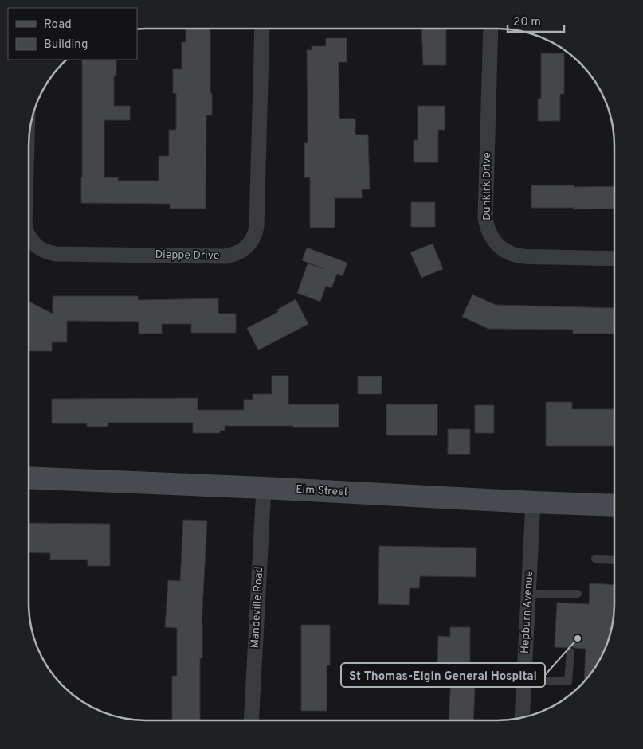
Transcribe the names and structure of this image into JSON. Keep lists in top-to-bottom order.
{
  "streets": {
    "main road": ["Elm Street"],
    "street": [
      "Dunkirk Drive",
      "Dieppe Drive",
      "Mandeville Road",
      "Hepburn Avenue"
    ]
  },
  "crossings": [
    ["Elm Street", "Mandeville Road"],
    ["Elm Street", "Hepburn Avenue"]
  ],
  "places": ["St Thomas-Elgin General Hospital"],
  "legend": ["Road", "Building"],
  "scale_bar": "20 m"
}
